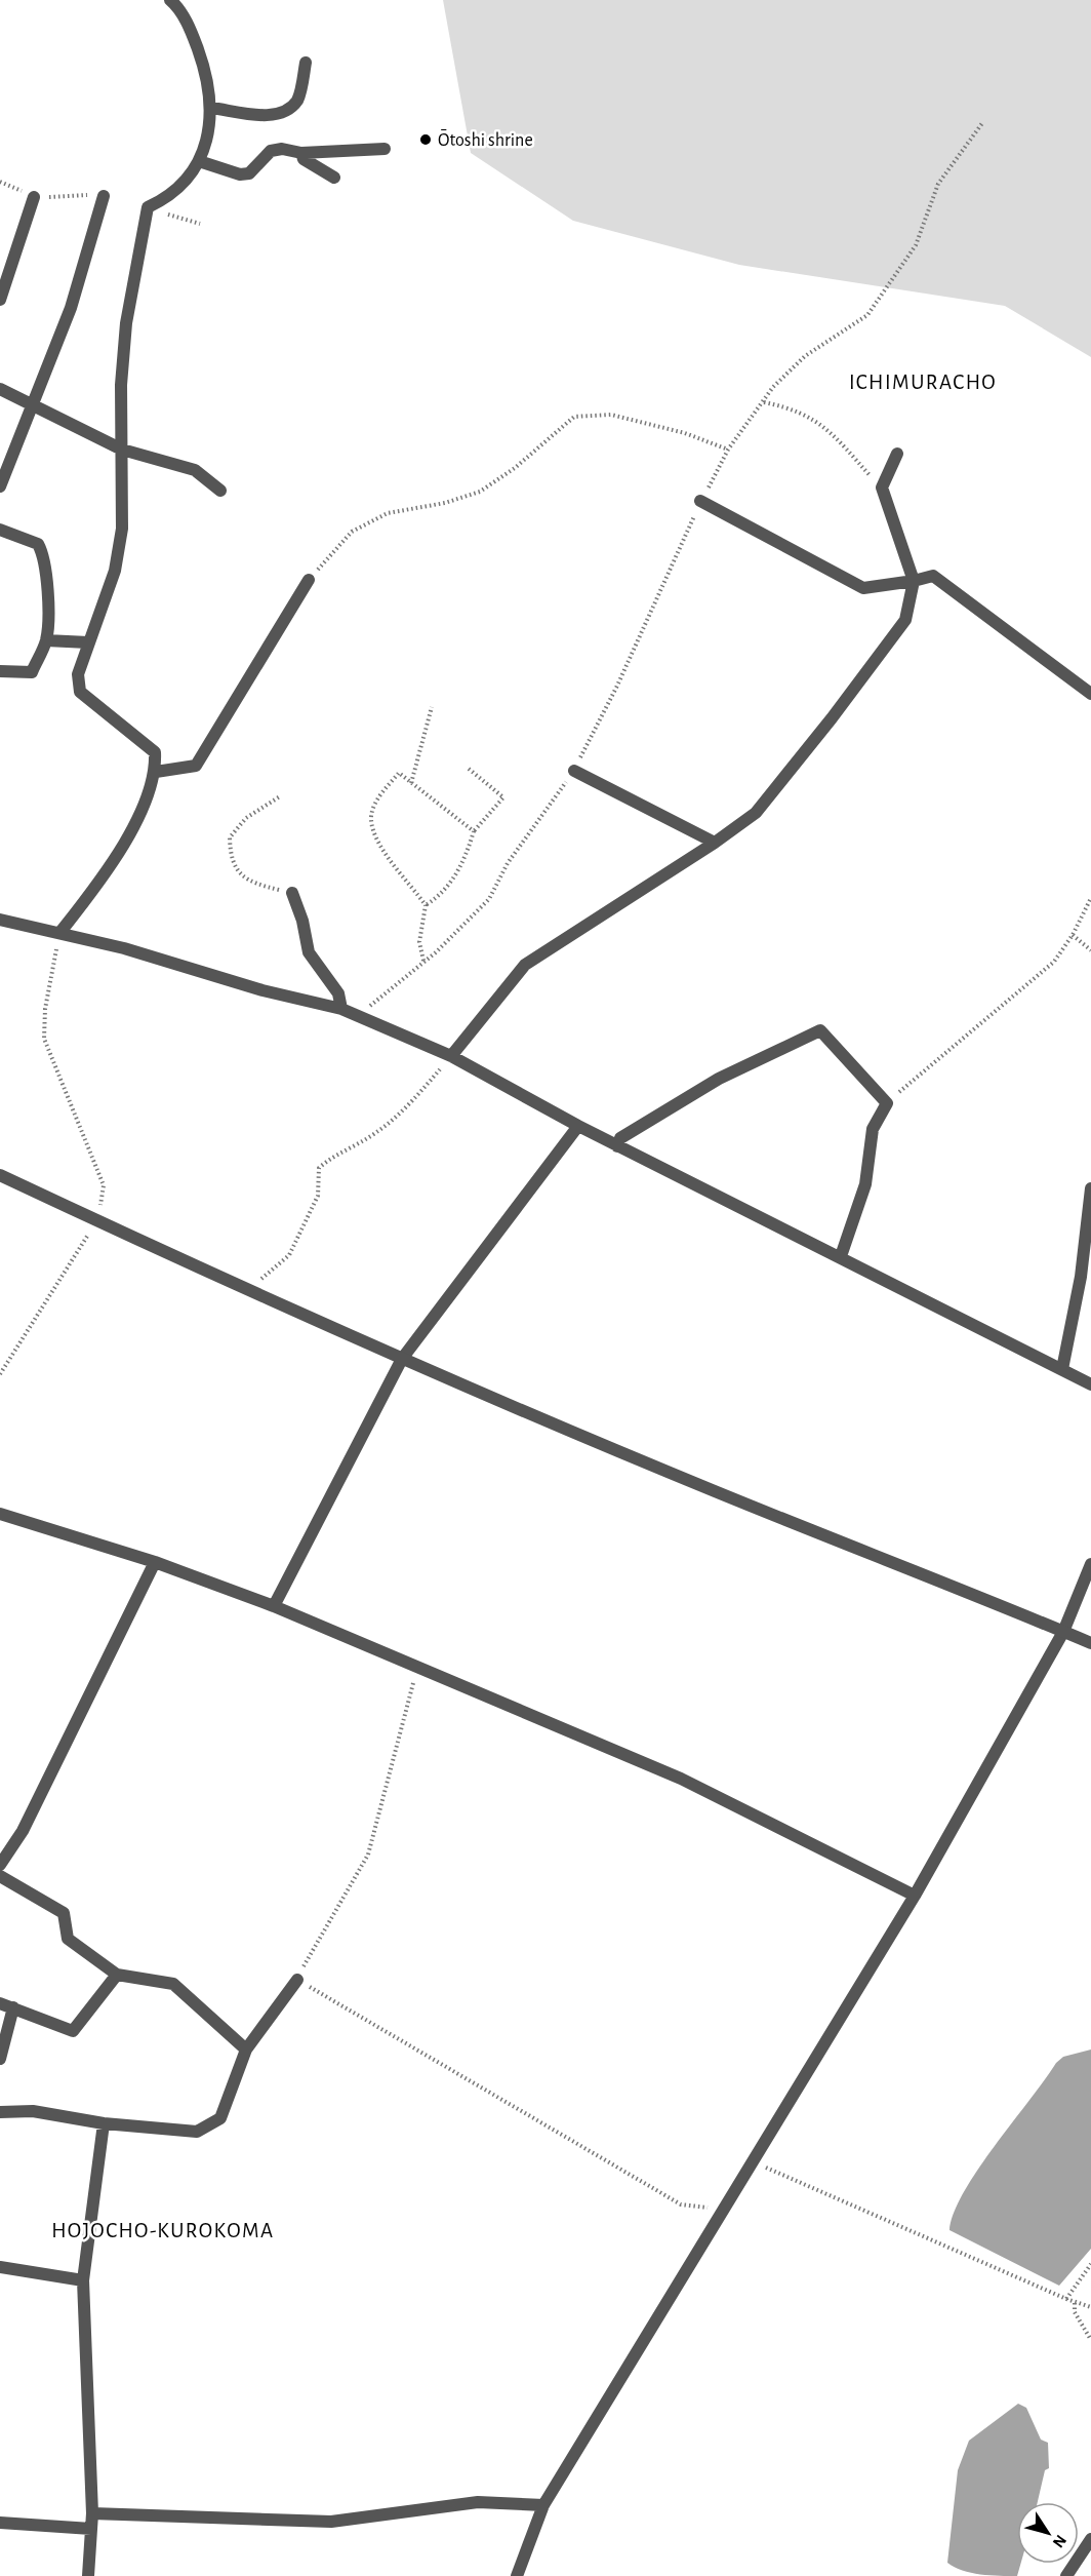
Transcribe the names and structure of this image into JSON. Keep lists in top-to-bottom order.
{
  "districts": ["ICHIMURACHO", "HOJOCHO-KUROKOMA"],
  "places": ["Ōtoshi shrine"],
  "north": "bottom right"
}
